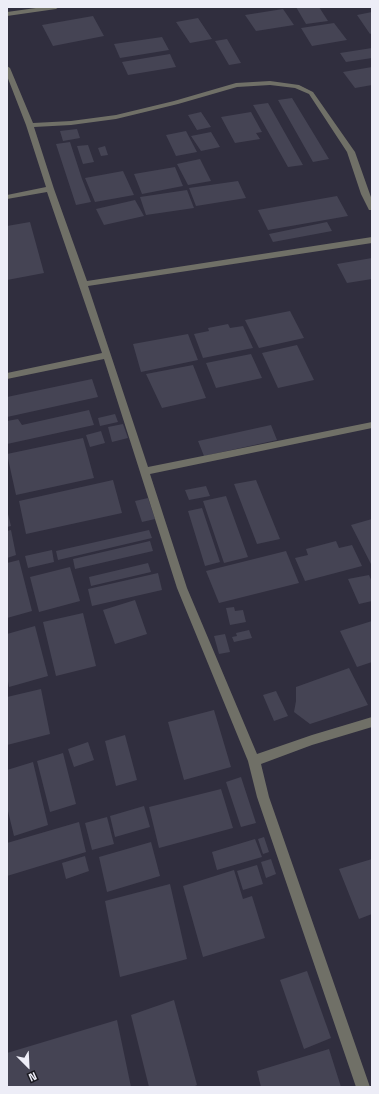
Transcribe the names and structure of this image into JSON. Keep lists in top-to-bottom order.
{
  "north": "bottom right"
}
